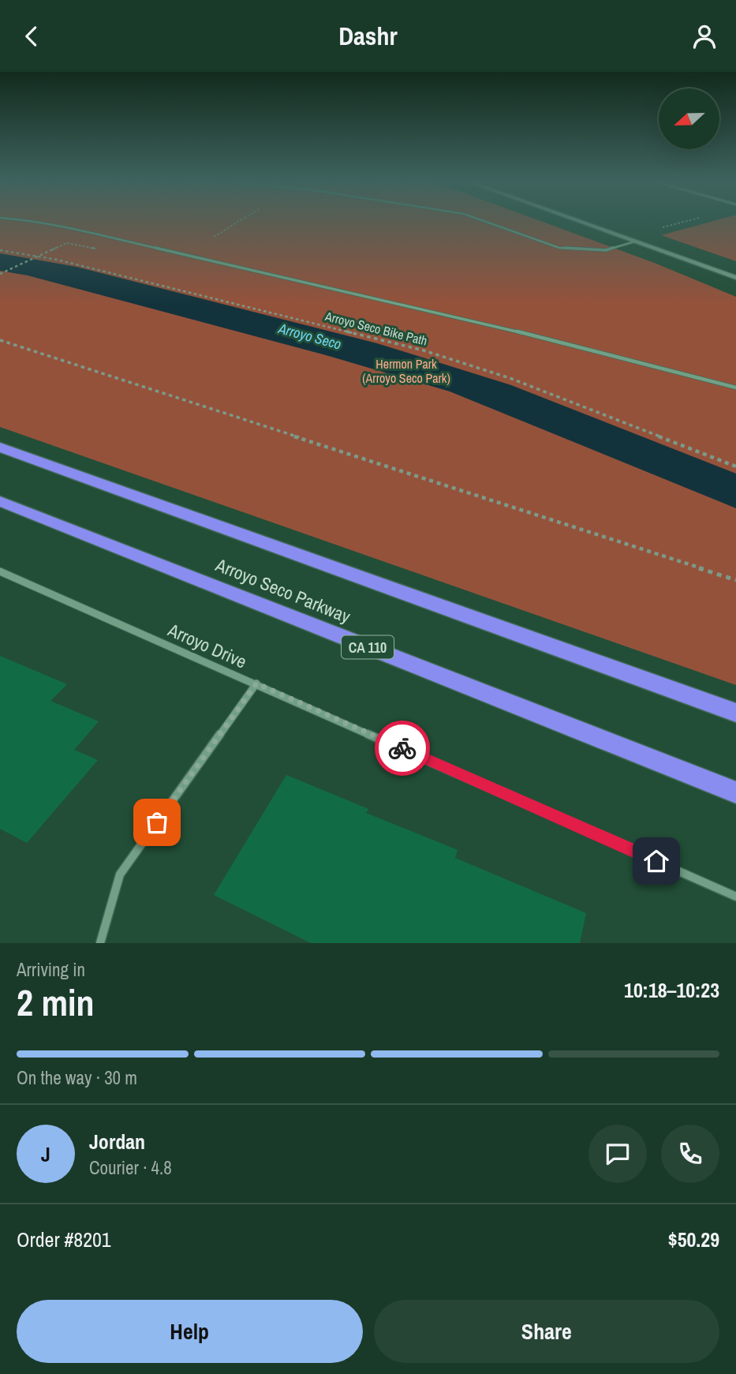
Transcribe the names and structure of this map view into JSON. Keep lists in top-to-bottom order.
{
  "streets": {
    "highway": ["Arroyo Seco Parkway", "CA 110"],
    "street": ["Arroyo Drive"],
    "path": ["Arroyo Seco Bike Path"]
  },
  "water": ["Arroyo Seco"],
  "parks": ["Hermon Park (Arroyo Seco Park)"],
  "north": "left",
  "page": {
    "header": "Dashr",
    "heading": ["2 min", "Arriving in", "10:18–10:23"],
    "panel": [
      "Jordan",
      "Courier · 4.8",
      "Order #8201",
      "$50.29"
    ],
    "bar": "On the way · 30 m",
    "round": "J",
    "buttons": ["Help", "Share"]
  }
}
